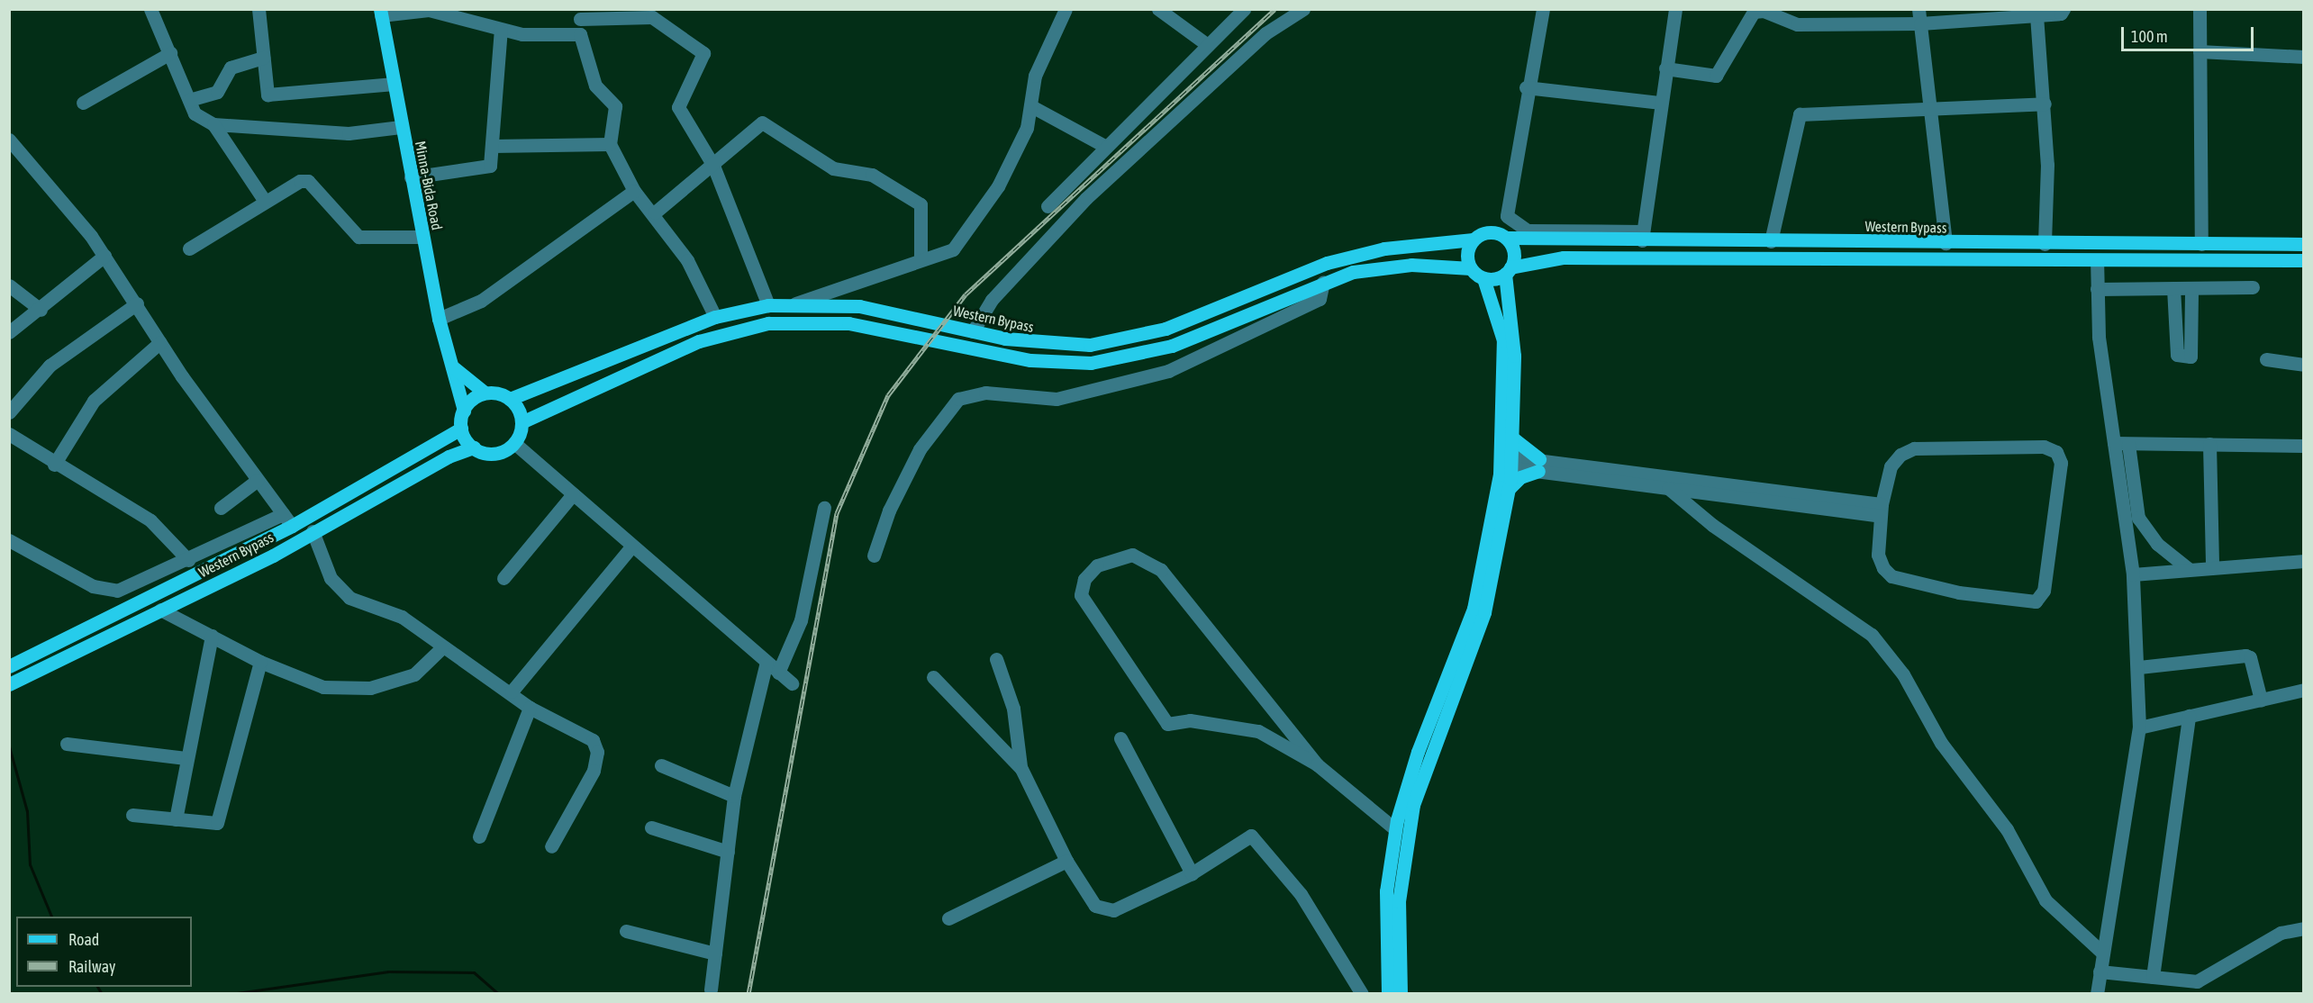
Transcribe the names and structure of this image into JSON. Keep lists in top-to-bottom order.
{
  "streets": {
    "main road": ["Minna-Bida Road", "Western Bypass"]
  },
  "crossings": [
    ["Minna-Bida Road", "Western Bypass"]
  ],
  "legend": ["Road", "Railway"],
  "scale_bar": "100 m"
}
